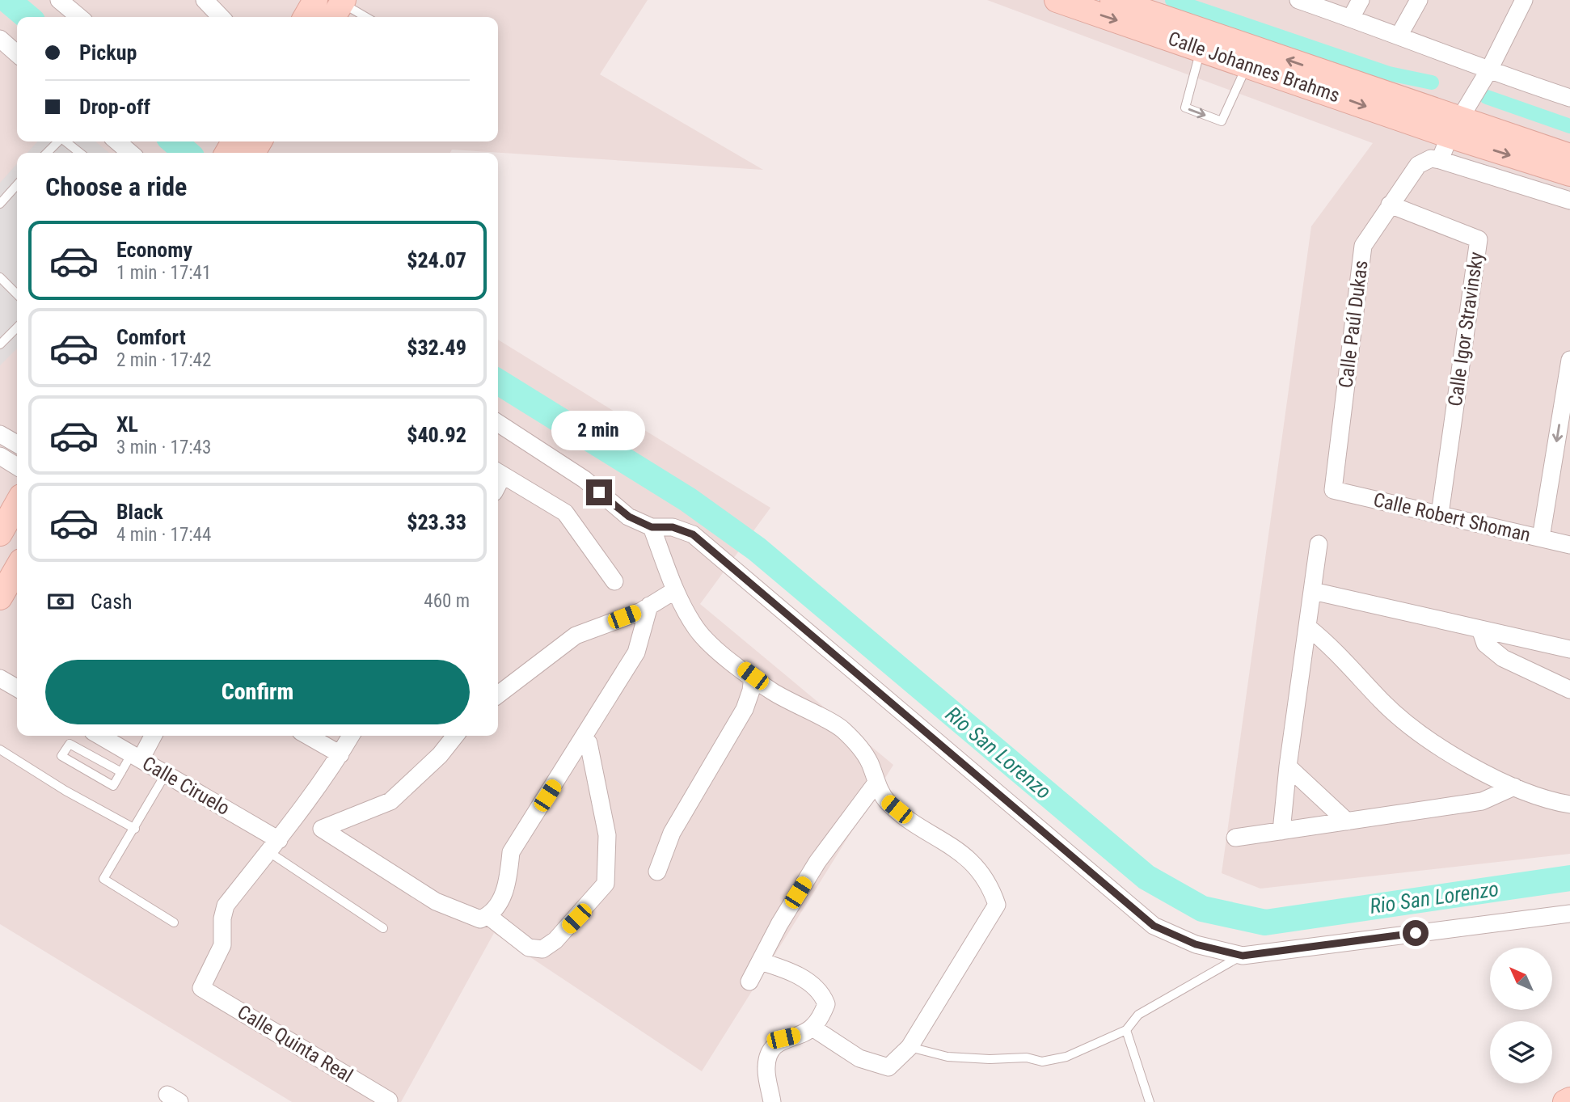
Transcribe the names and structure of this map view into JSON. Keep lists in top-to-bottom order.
{
  "streets": {
    "main road": ["Calle Johannes Brahms"],
    "street": [
      "Calle Paúl Dukas",
      "Calle Igor Stravinsky",
      "Calle Robert Shoman",
      "Calle Ciruelo",
      "Calle Quinta Real"
    ]
  },
  "crossings": [
    ["Calle Paúl Dukas", "Calle Igor Stravinsky"],
    ["Calle Paúl Dukas", "Calle Robert Shoman"],
    ["Calle Igor Stravinsky", "Calle Robert Shoman"],
    ["Calle Ciruelo", "Calle Quinta Real"]
  ],
  "water": ["Rio San Lorenzo"],
  "north": "top left",
  "page": {
    "banner": ["Pickup", "Drop-off"],
    "heading": "Choose a ride",
    "list": [
      {
        "name": "Economy",
        "note": "1 min · 17:41",
        "value": "$24.07"
      },
      {
        "name": "Comfort",
        "note": "2 min · 17:42",
        "value": "$32.49"
      },
      {
        "name": "XL",
        "note": "3 min · 17:43",
        "value": "$40.92"
      },
      {
        "name": "Black",
        "note": "4 min · 17:44",
        "value": "$23.33"
      }
    ],
    "bubble": "2 min",
    "pay": ["Cash", "460 m"],
    "buttons": "Confirm"
  }
}
